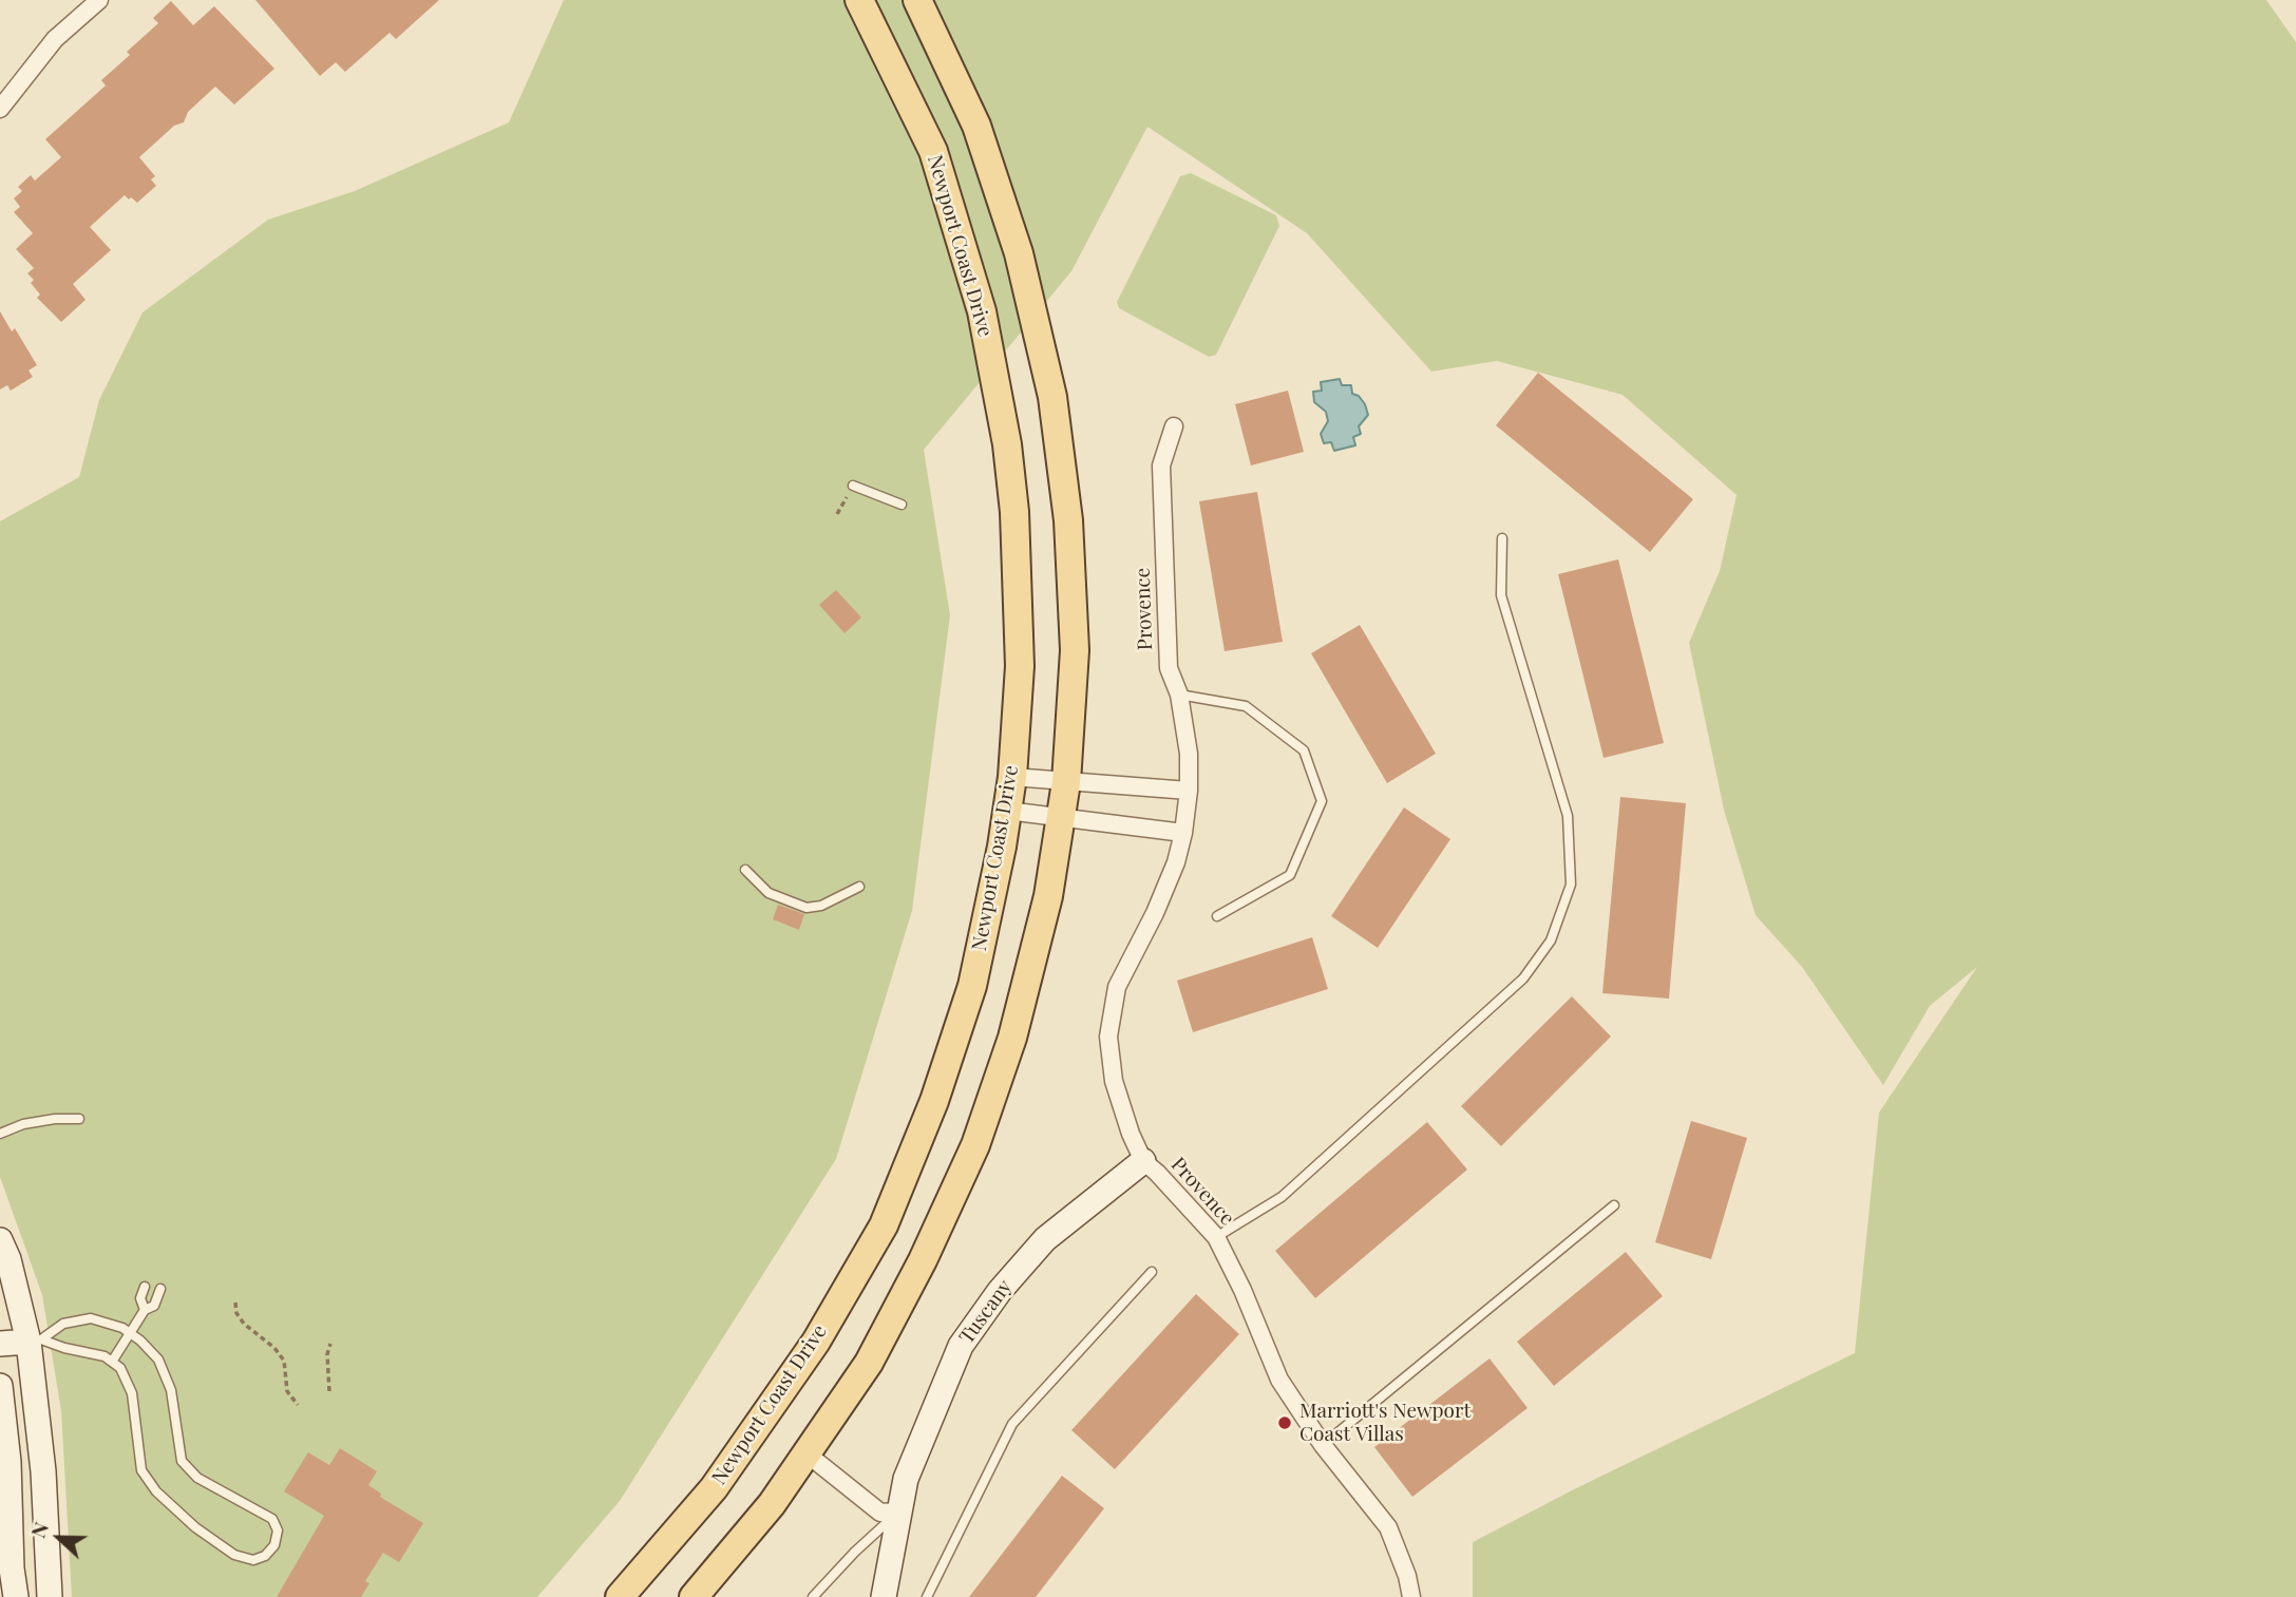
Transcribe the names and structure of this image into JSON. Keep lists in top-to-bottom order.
{
  "streets": {
    "main road": ["Newport Coast Drive"],
    "street": ["Provence", "Tuscany"]
  },
  "crossings": [
    ["Provence", "Tuscany"]
  ],
  "places": ["Marriott's Newport Coast Villas"],
  "north": "left"
}
